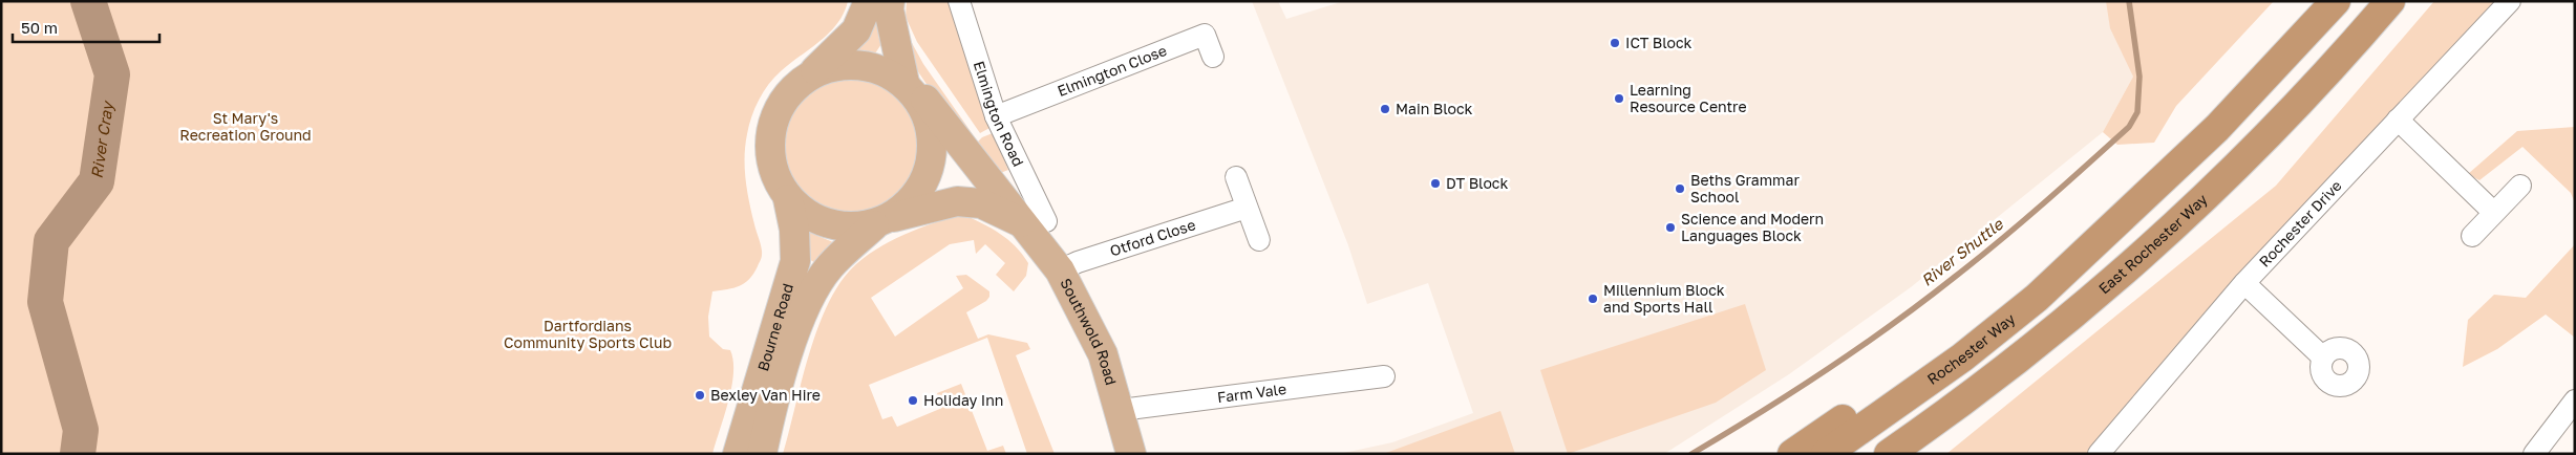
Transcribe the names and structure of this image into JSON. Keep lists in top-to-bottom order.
{
  "streets": {
    "highway": ["East Rochester Way", "Rochester Way"],
    "main road": ["Bourne Road", "Southwold Road"],
    "street": [
      "Elmington Close",
      "Elmington Road",
      "Rochester Drive",
      "Otford Close",
      "Farm Vale"
    ]
  },
  "crossings": [
    ["Elmington Close", "Elmington Road"],
    ["Elmington Road", "Southwold Road"],
    ["Otford Close", "Southwold Road"],
    ["Bourne Road", "Southwold Road"],
    ["Southwold Road", "Farm Vale"]
  ],
  "water": ["River Cray", "River Shuttle"],
  "parks": ["St Mary's Recreation Ground", "Dartfordians Community Sports Club"],
  "places": [
    "ICT Block",
    "Learning Resource Centre",
    "Main Block",
    "DT Block",
    "Beths Grammar School",
    "Science and Modern Languages Block",
    "Millennium Block and Sports Hall",
    "Bexley Van Hire",
    "Holiday Inn"
  ],
  "scale_bar": "50 m"
}
